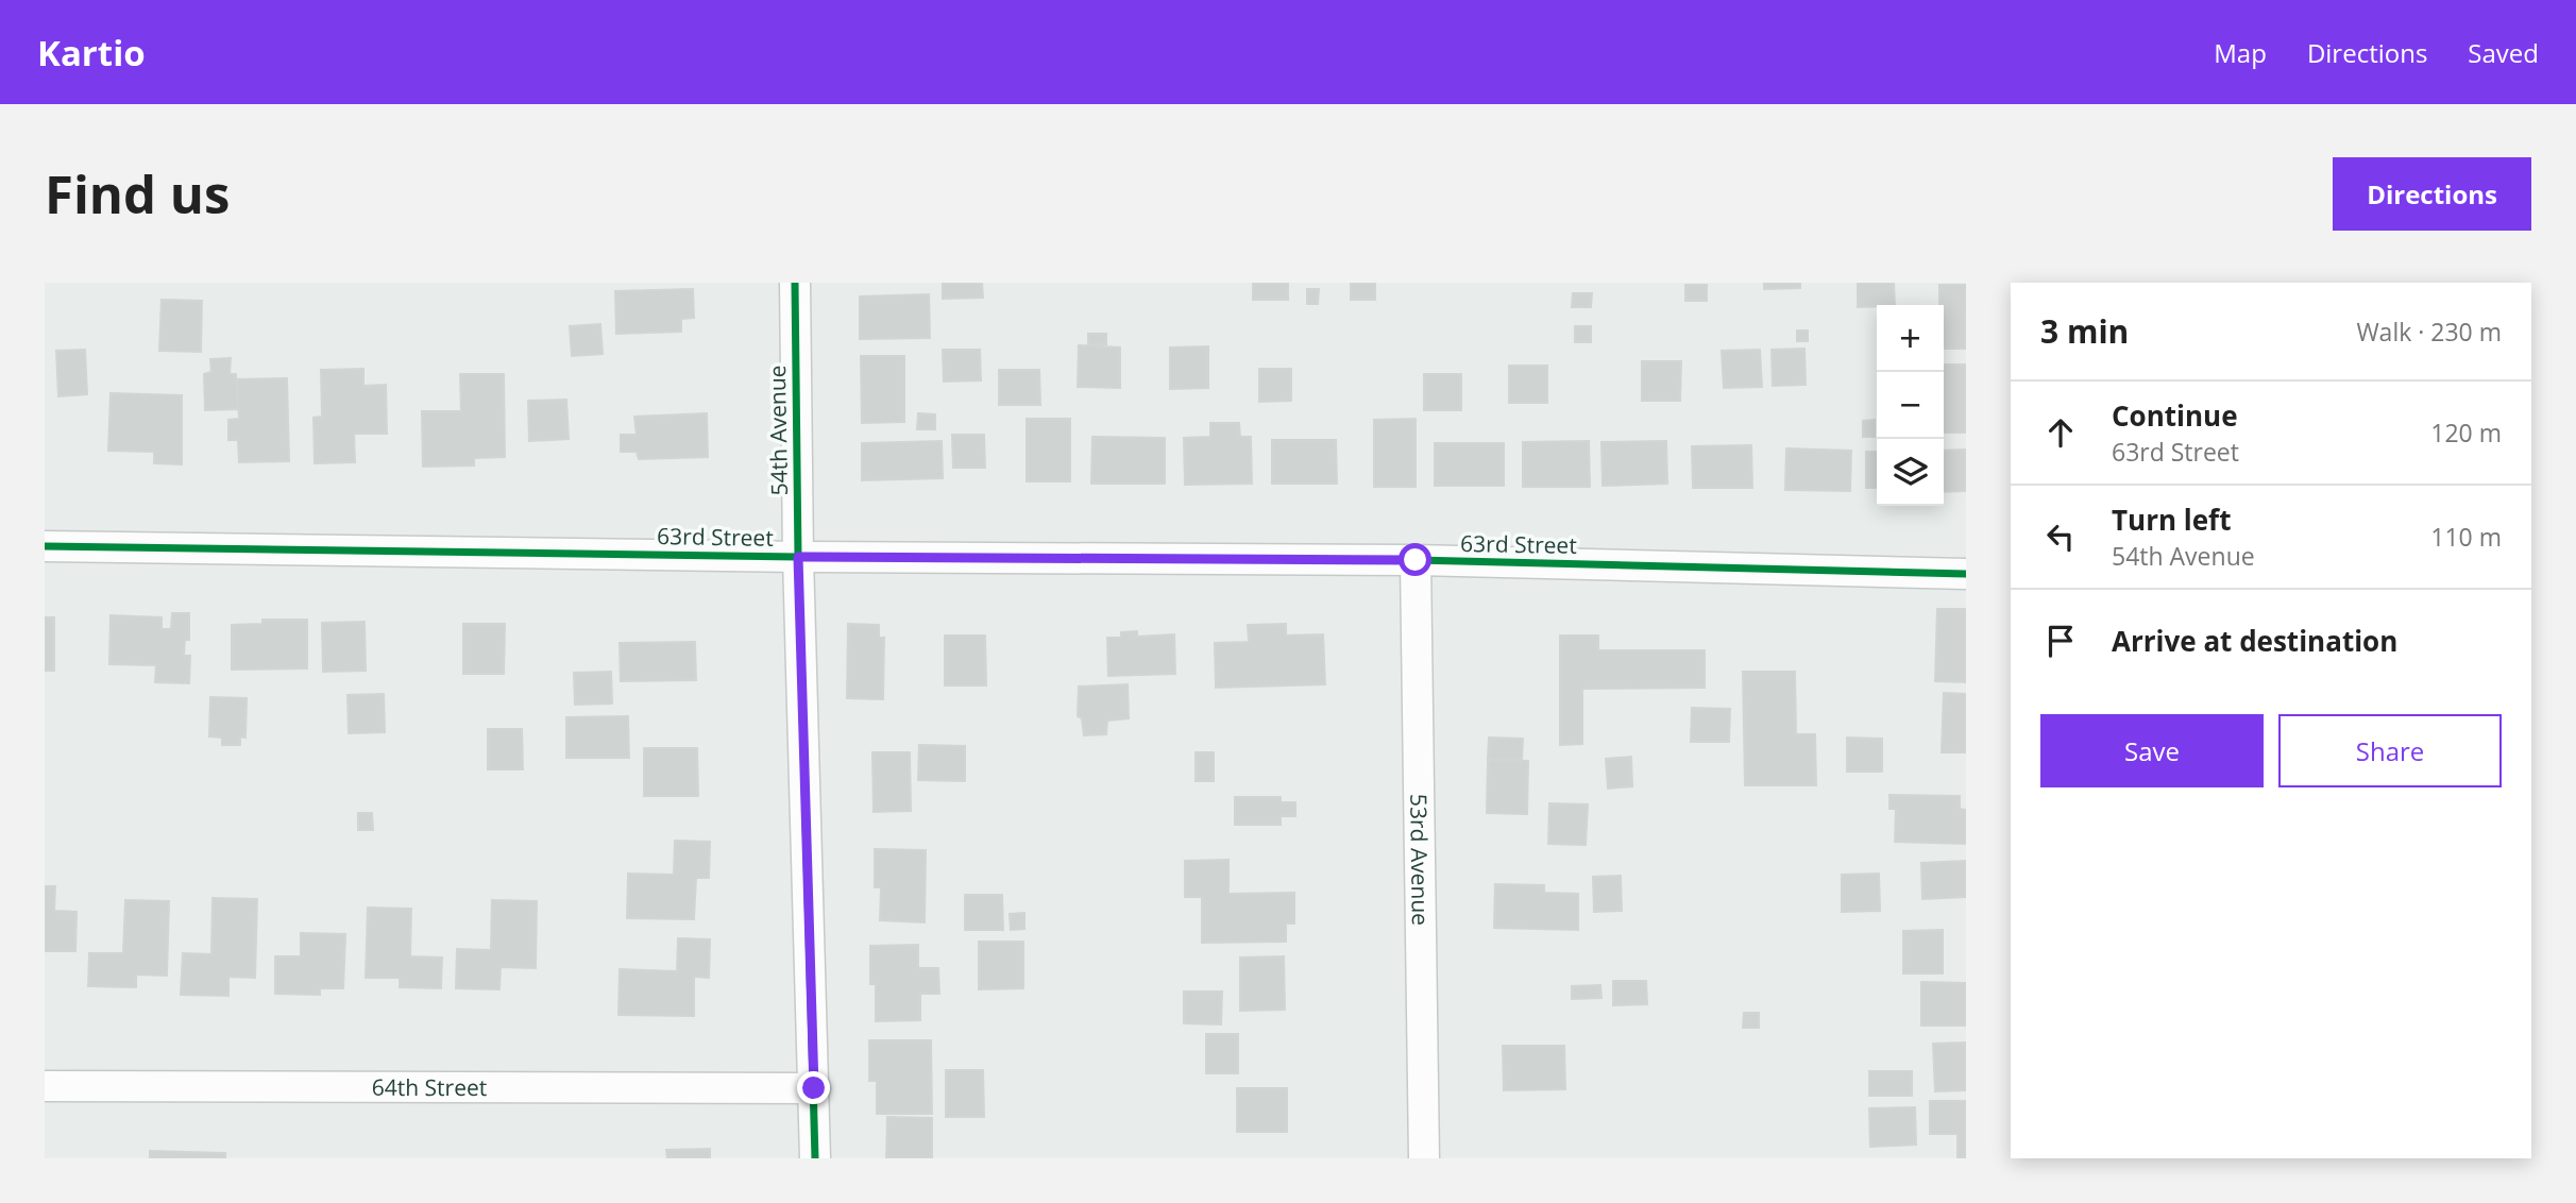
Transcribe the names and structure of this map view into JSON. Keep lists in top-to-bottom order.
{
  "streets": {
    "street": [
      "54th Avenue",
      "63rd Street",
      "53rd Avenue",
      "64th Street"
    ]
  },
  "crossings": [
    ["54th Avenue", "63rd Street"],
    ["54th Avenue", "64th Street"],
    ["63rd Street", "53rd Avenue"]
  ],
  "page": {
    "header": "Kartio",
    "nav": ["Map", "Directions", "Saved"],
    "buttons": [
      "Directions",
      ["Save", "Share"]
    ],
    "title": "Find us",
    "heading": ["3 min", "Walk · 230 m"],
    "map_buttons": ["+", "−"],
    "list": [
      ["Continue", "63rd Street", "120 m"],
      ["Turn left", "54th Avenue", "110 m"],
      "Arrive at destination"
    ]
  }
}
